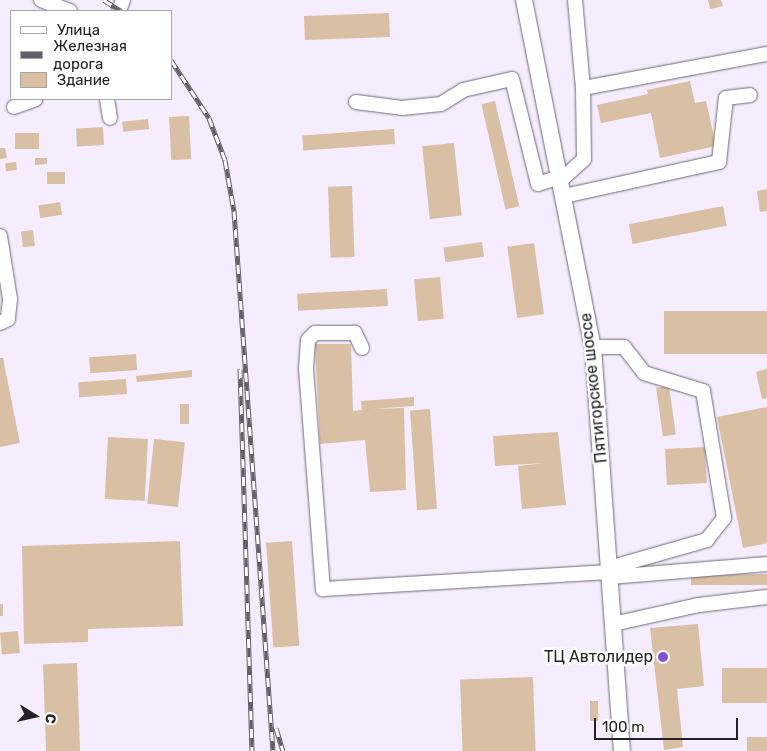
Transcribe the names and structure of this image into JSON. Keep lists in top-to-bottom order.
{
  "streets": {
    "main road": ["Пятигорское шоссе"]
  },
  "places": ["ТЦ Автолидер"],
  "legend": ["Улица", "Железная дорога", "Здание"],
  "scale_bar": "100 m",
  "north": "right"
}
